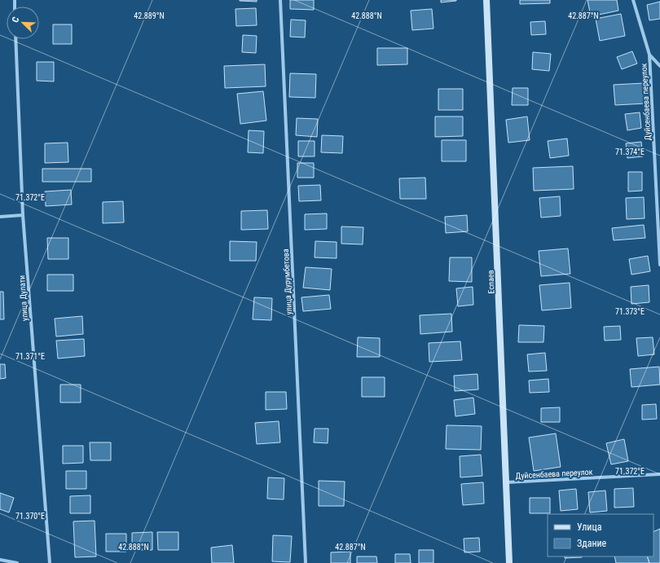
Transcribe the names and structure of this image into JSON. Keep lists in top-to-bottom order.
{
  "streets": {
    "street": [
      "Дуйсенбаева переулок",
      "улица Дурумбетова",
      "Еспаев",
      "улица Дулати"
    ]
  },
  "crossings": [
    ["Дуйсенбаева переулок", "Еспаев"]
  ],
  "legend": ["Улица", "Здание"],
  "north": "top left",
  "coordinates": [
    "42.889°N",
    "42.888°N",
    "42.887°N",
    "71.374°E",
    "71.372°E",
    "71.373°E",
    "71.371°E",
    "71.370°E"
  ]
}
